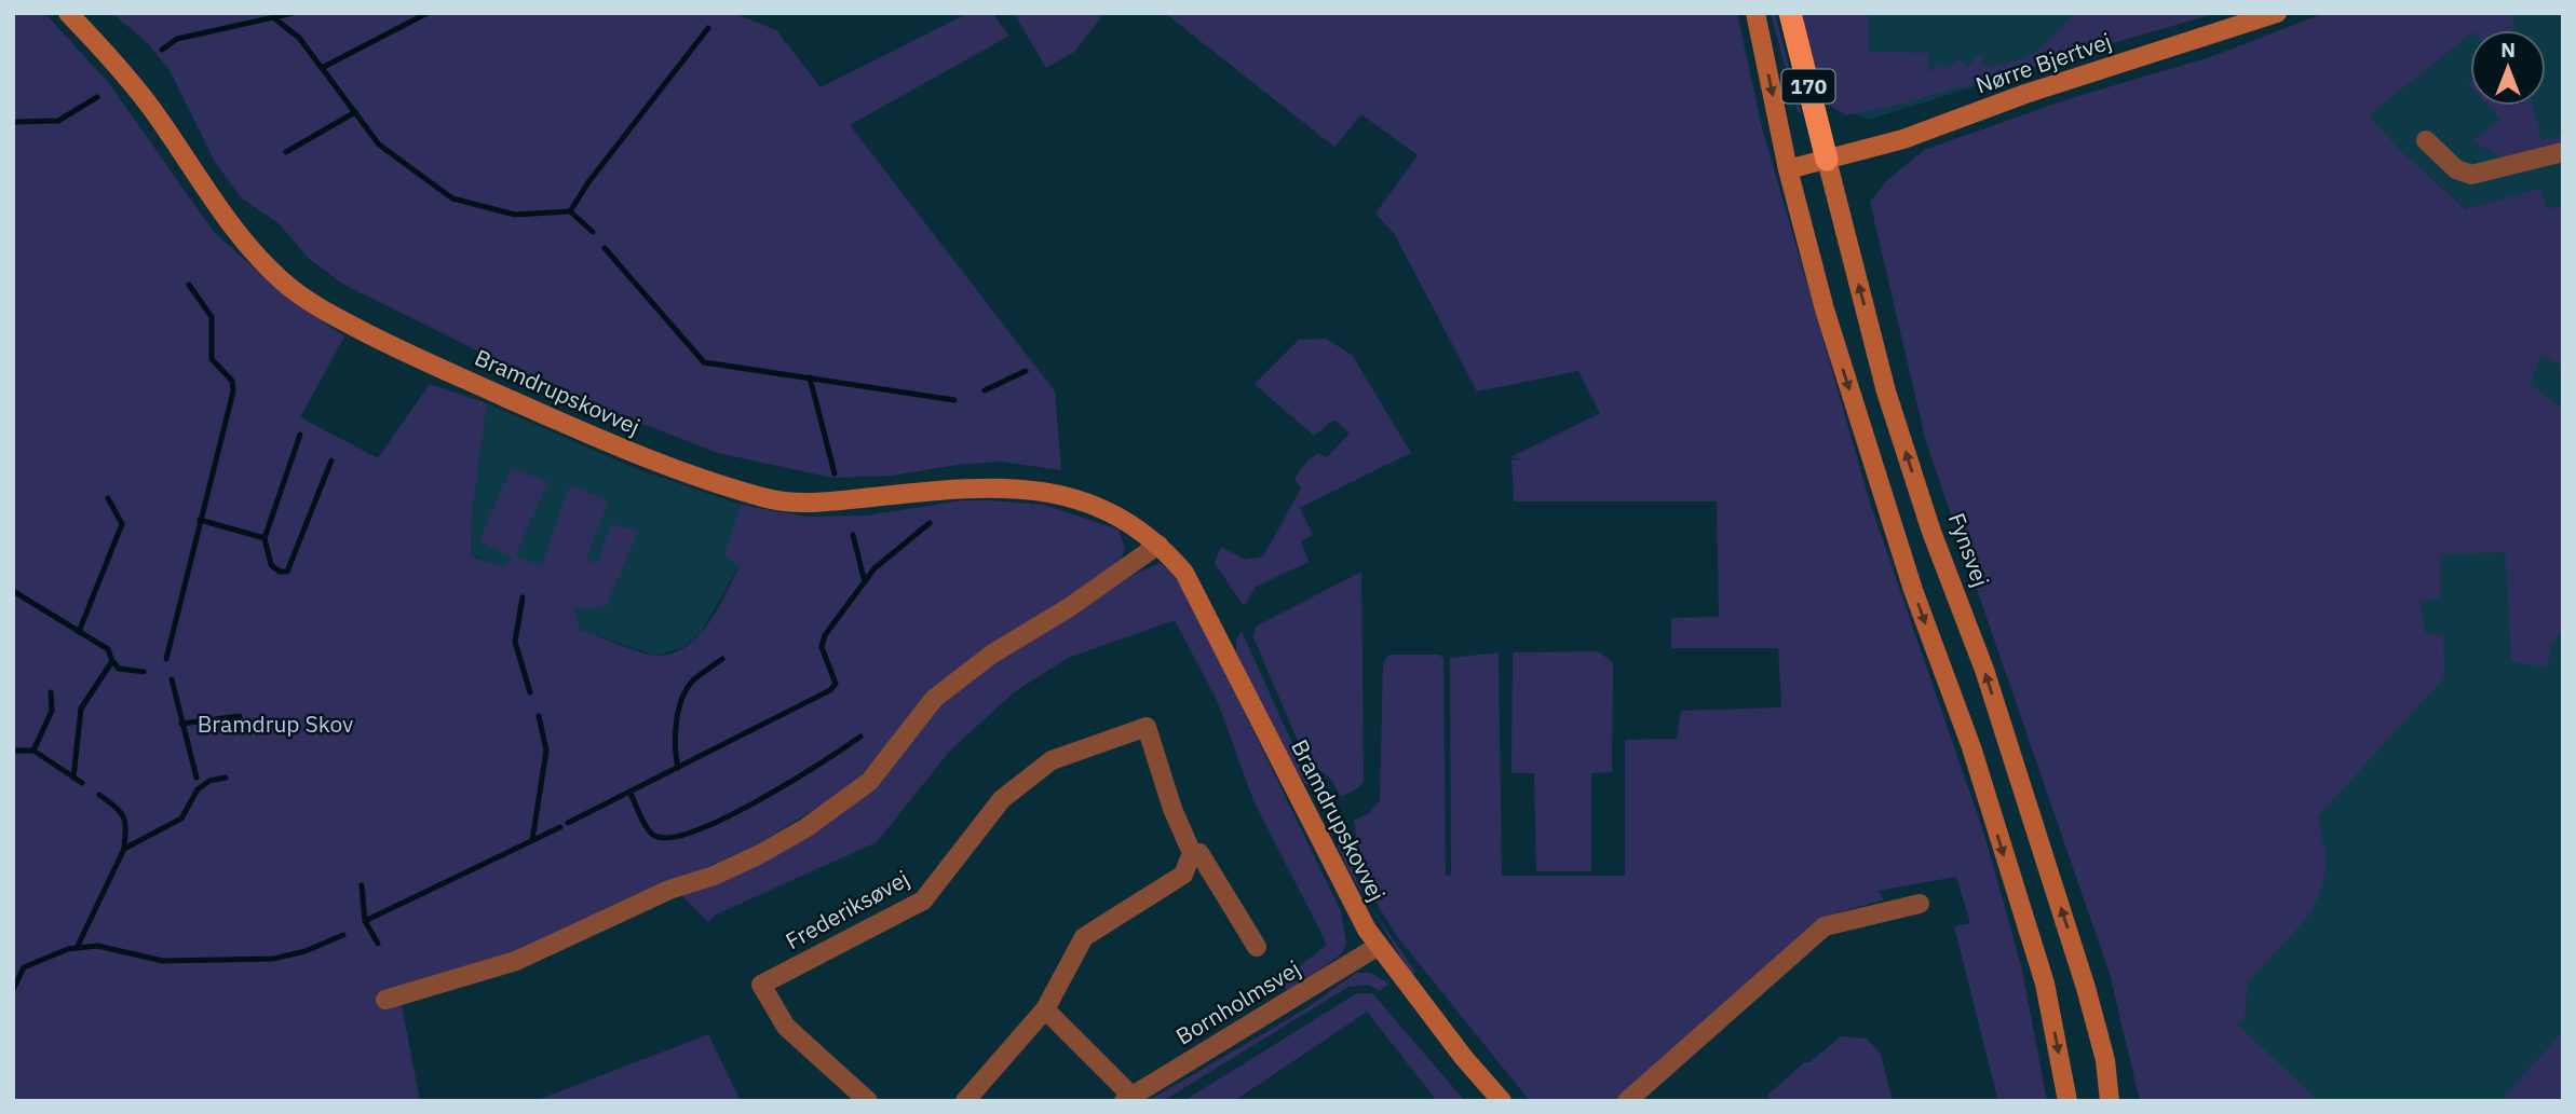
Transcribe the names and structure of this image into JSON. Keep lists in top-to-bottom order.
{
  "streets": {
    "highway": ["170", "Fynsvej"],
    "main road": ["Nørre Bjertvej", "Bramdrupskovvej"],
    "street": ["Frederiksøvej", "Bornholmsvej"]
  },
  "crossings": [
    ["Nørre Bjertvej", "170"],
    ["Nørre Bjertvej", "Fynsvej"],
    ["Bramdrupskovvej", "Bornholmsvej"]
  ],
  "one_way": ["Fynsvej"],
  "parks": ["Bramdrup Skov"],
  "north": "top"
}
